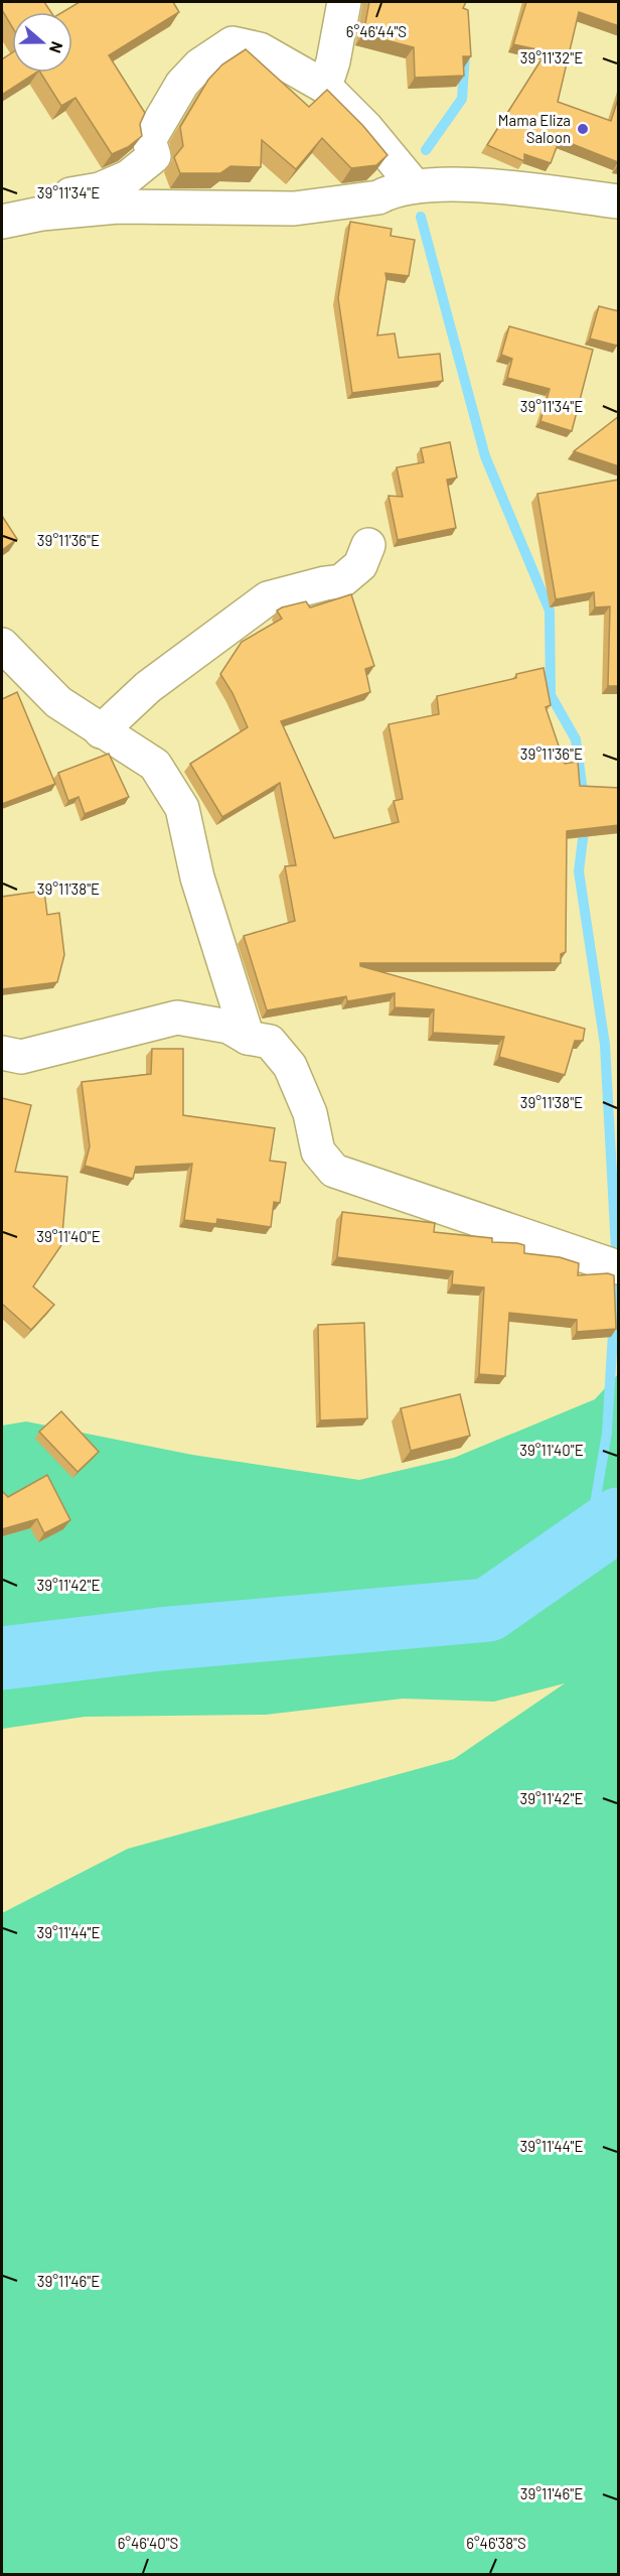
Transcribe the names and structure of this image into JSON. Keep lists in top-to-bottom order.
{
  "places": ["Mama Eliza Saloon"],
  "north": "right",
  "coordinates": [
    "6°46'44\"S",
    "39°11'32\"E",
    "39°11'34\"E",
    "39°11'36\"E",
    "39°11'38\"E",
    "39°11'40\"E",
    "39°11'42\"E",
    "39°11'44\"E",
    "39°11'46\"E",
    "6°46'40\"S",
    "6°46'38\"S"
  ]
}
